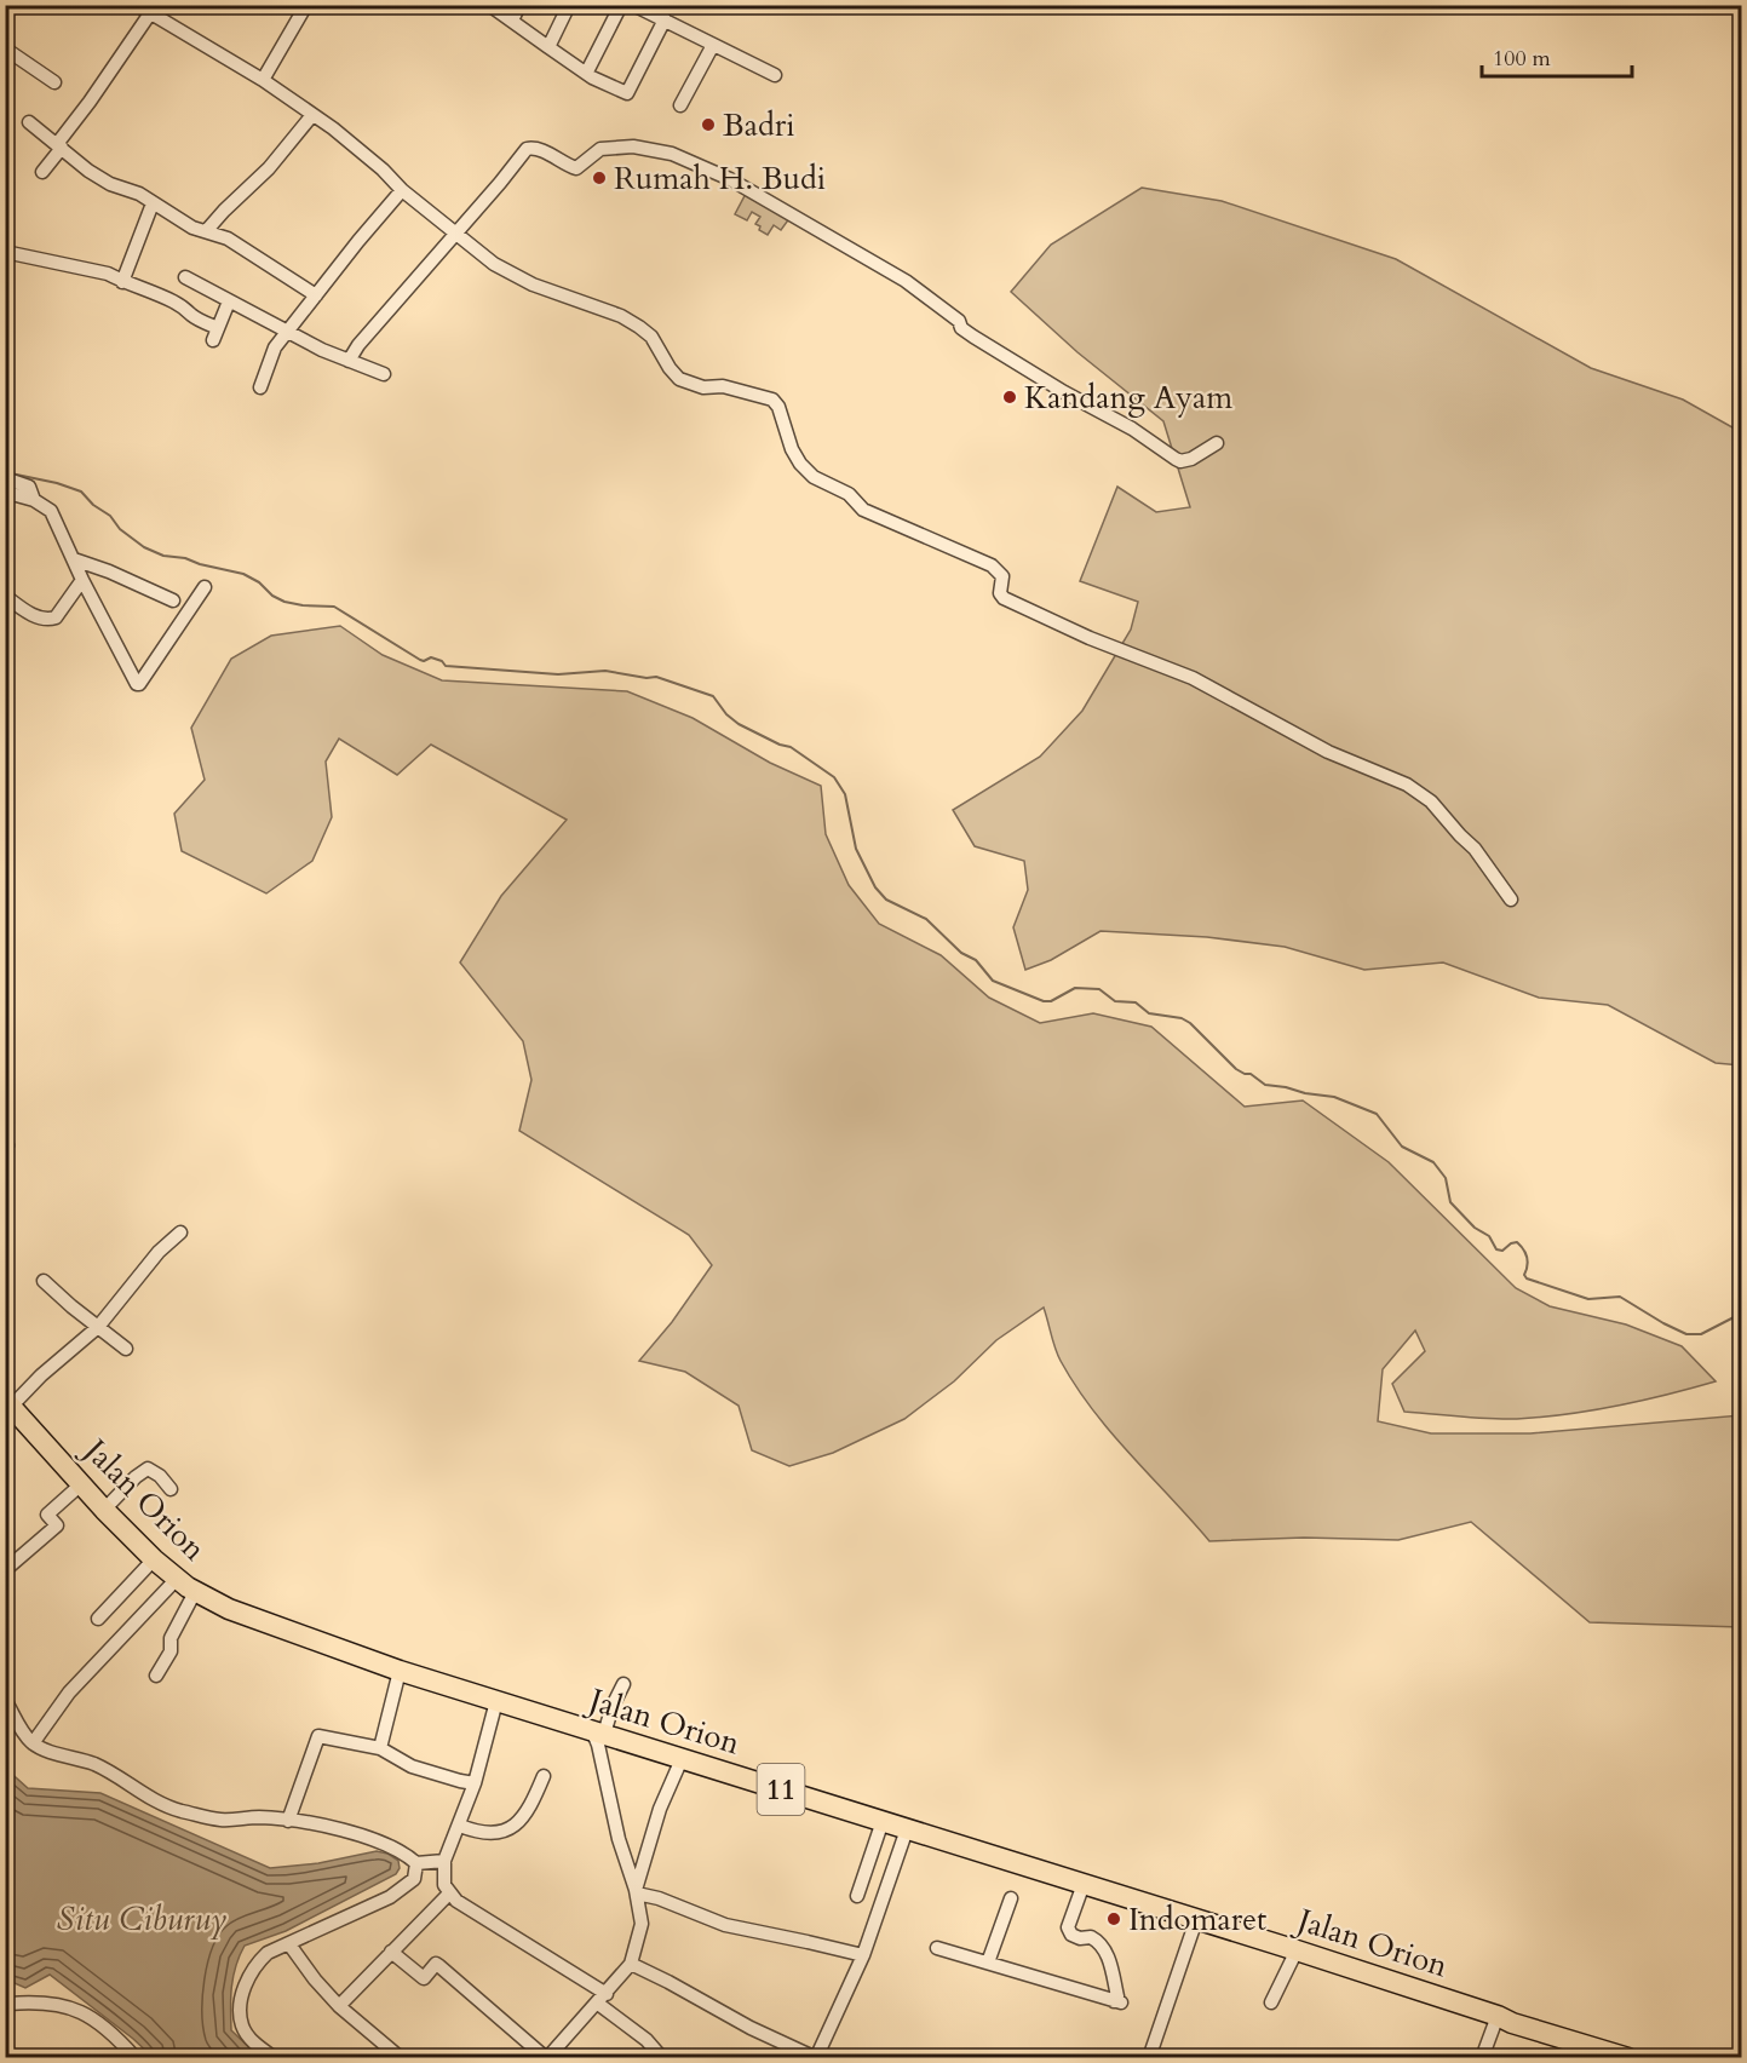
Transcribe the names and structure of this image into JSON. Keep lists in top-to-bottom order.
{
  "streets": {
    "highway": ["Jalan Orion", "11"]
  },
  "water": ["Situ Ciburuy"],
  "places": [
    "Badri",
    "Rumah H. Budi",
    "Kandang Ayam",
    "Indomaret"
  ],
  "scale_bar": "100 m"
}
